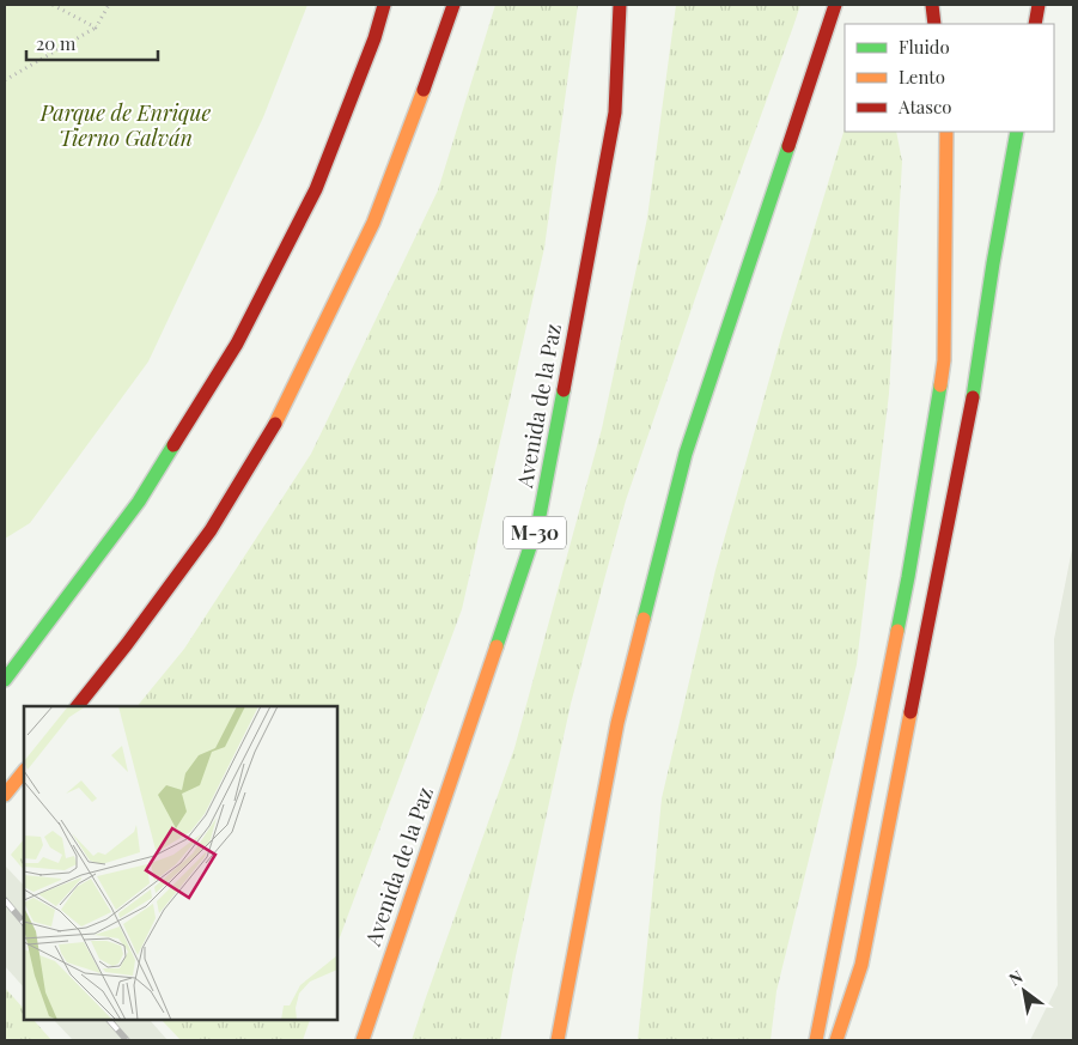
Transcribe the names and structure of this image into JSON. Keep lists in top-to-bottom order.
{
  "streets": {
    "highway": ["Avenida de la Paz", "M-30"]
  },
  "parks": ["Parque de Enrique Tierno Galván"],
  "legend": ["Fluido", "Lento", "Atasco"],
  "scale_bar": "20 m",
  "north": "top left"
}
